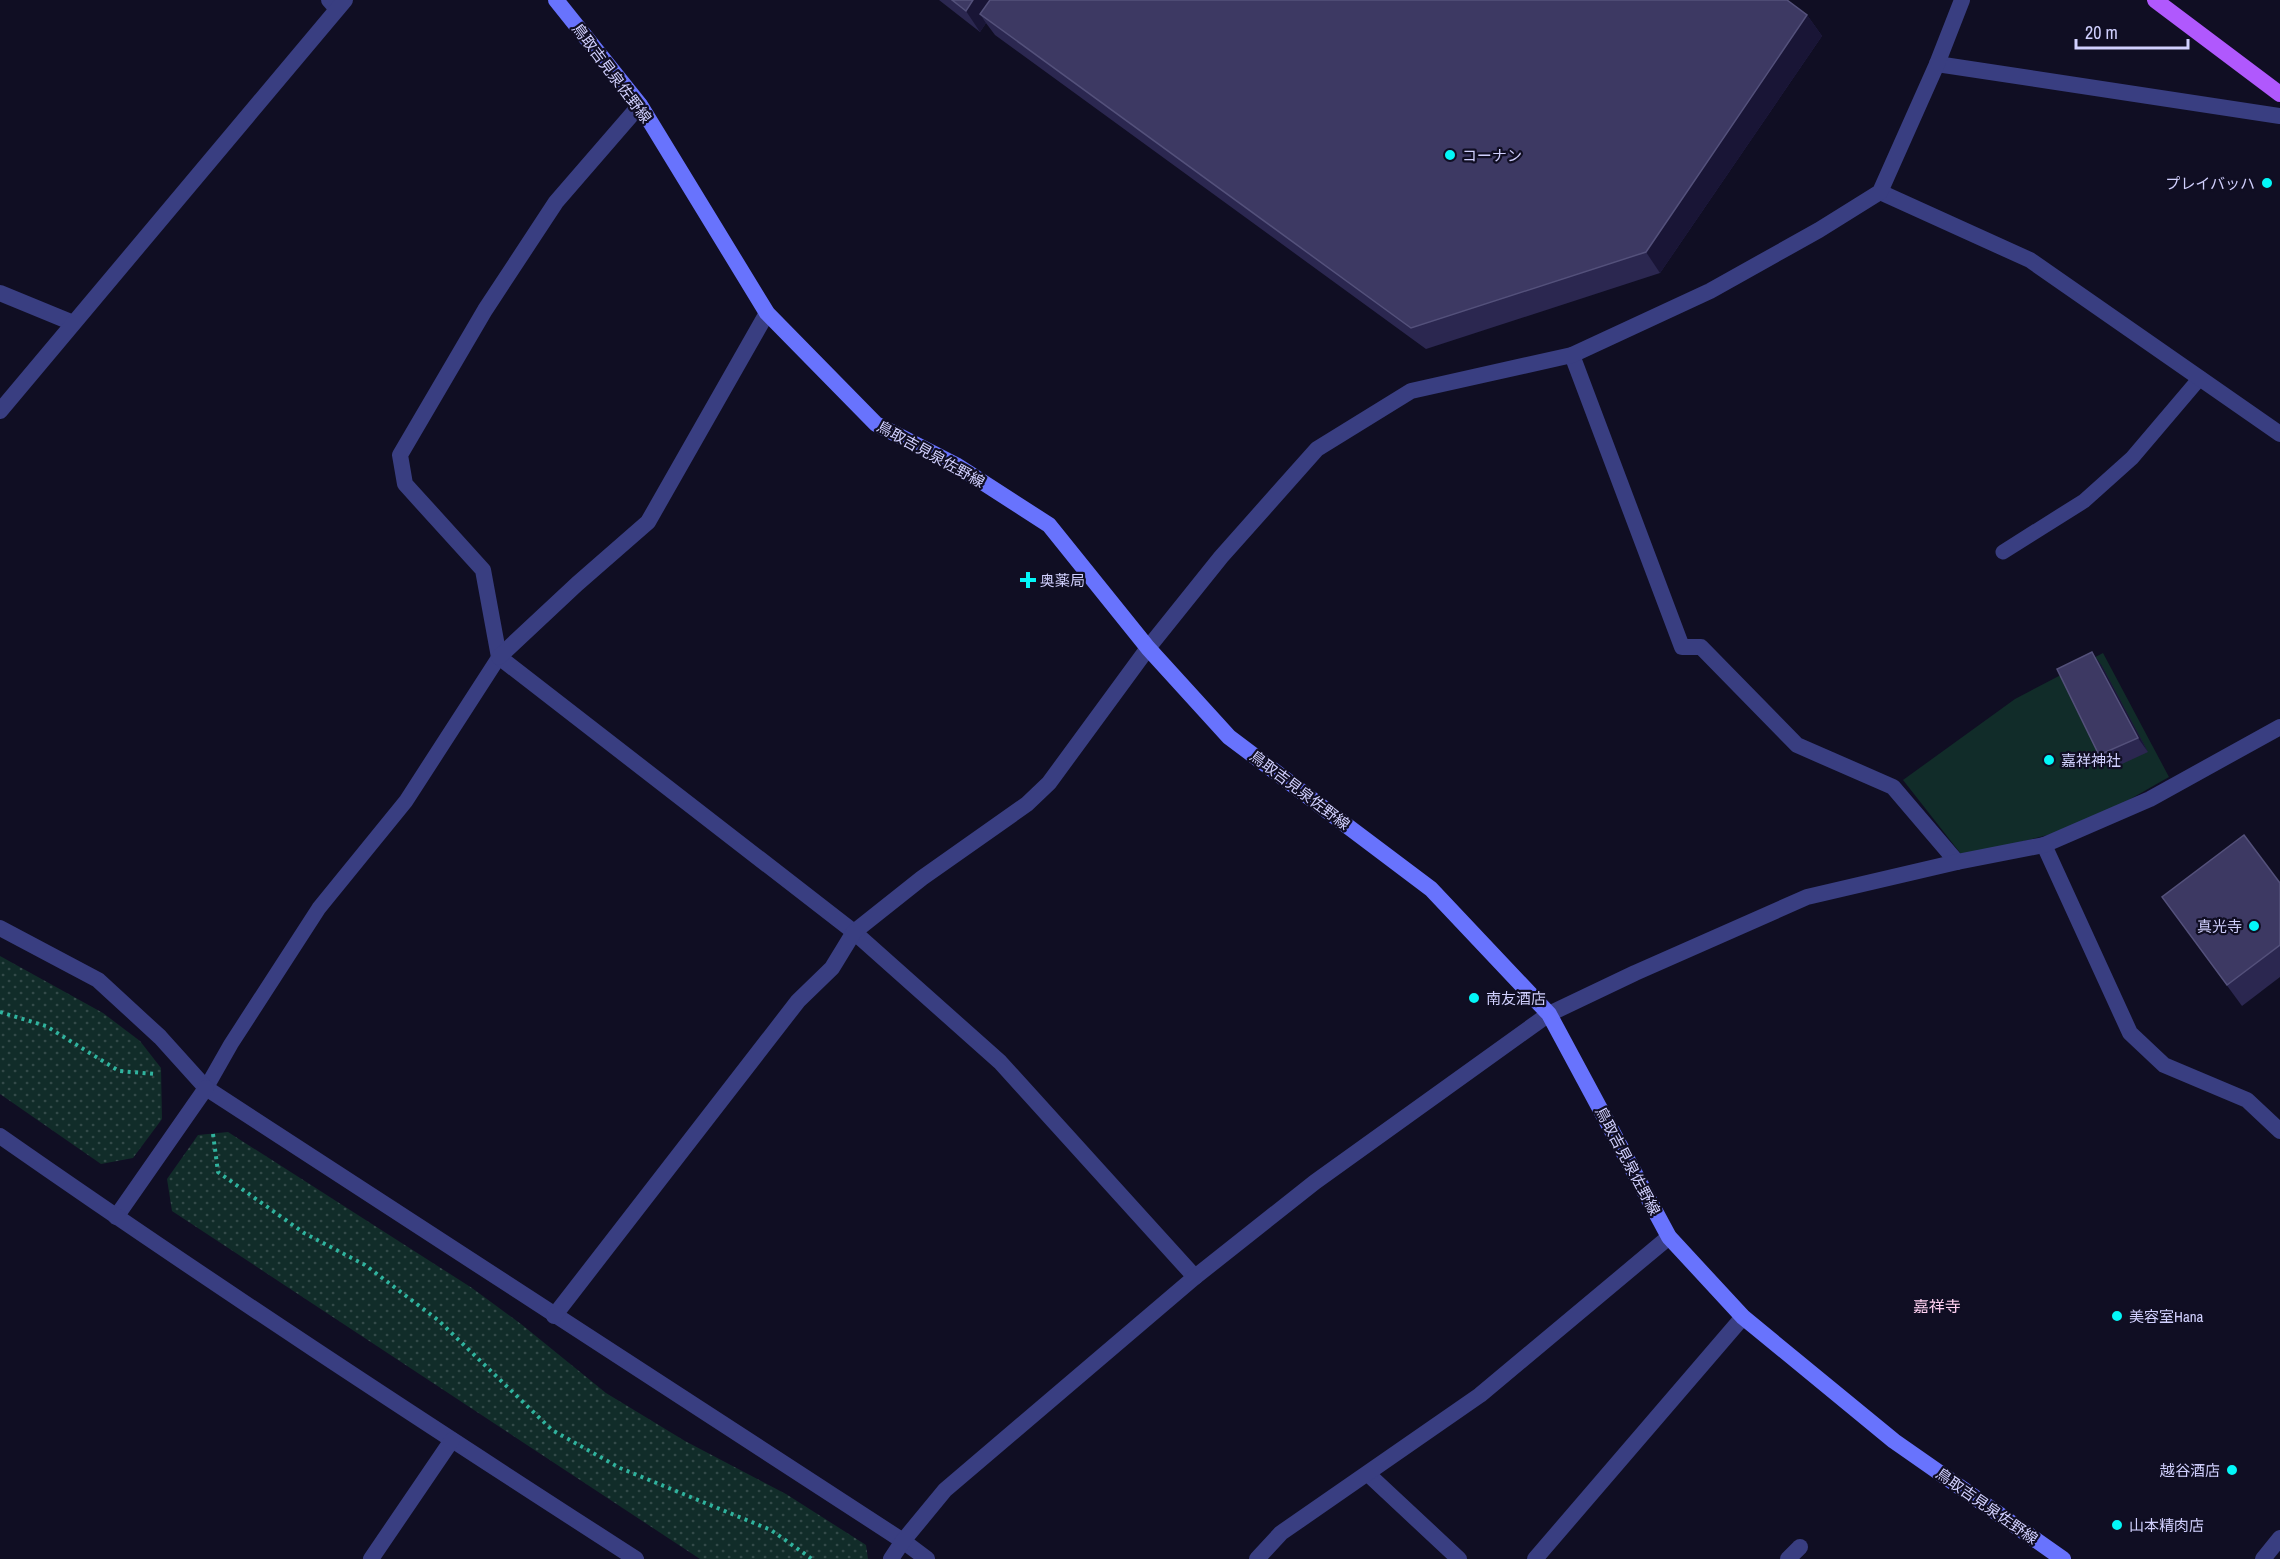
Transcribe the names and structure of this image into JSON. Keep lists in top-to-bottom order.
{
  "streets": {
    "main road": ["鳥取吉見泉佐野線"]
  },
  "districts": ["嘉祥寺"],
  "places": {
    "other": [
      "コーナン",
      "プレイバッハ",
      "嘉祥神社",
      "真光寺",
      "南友酒店",
      "美容室Hana",
      "越谷酒店",
      "山本精肉店"
    ],
    "health": ["奥薬局"]
  },
  "scale_bar": "20 m"
}
